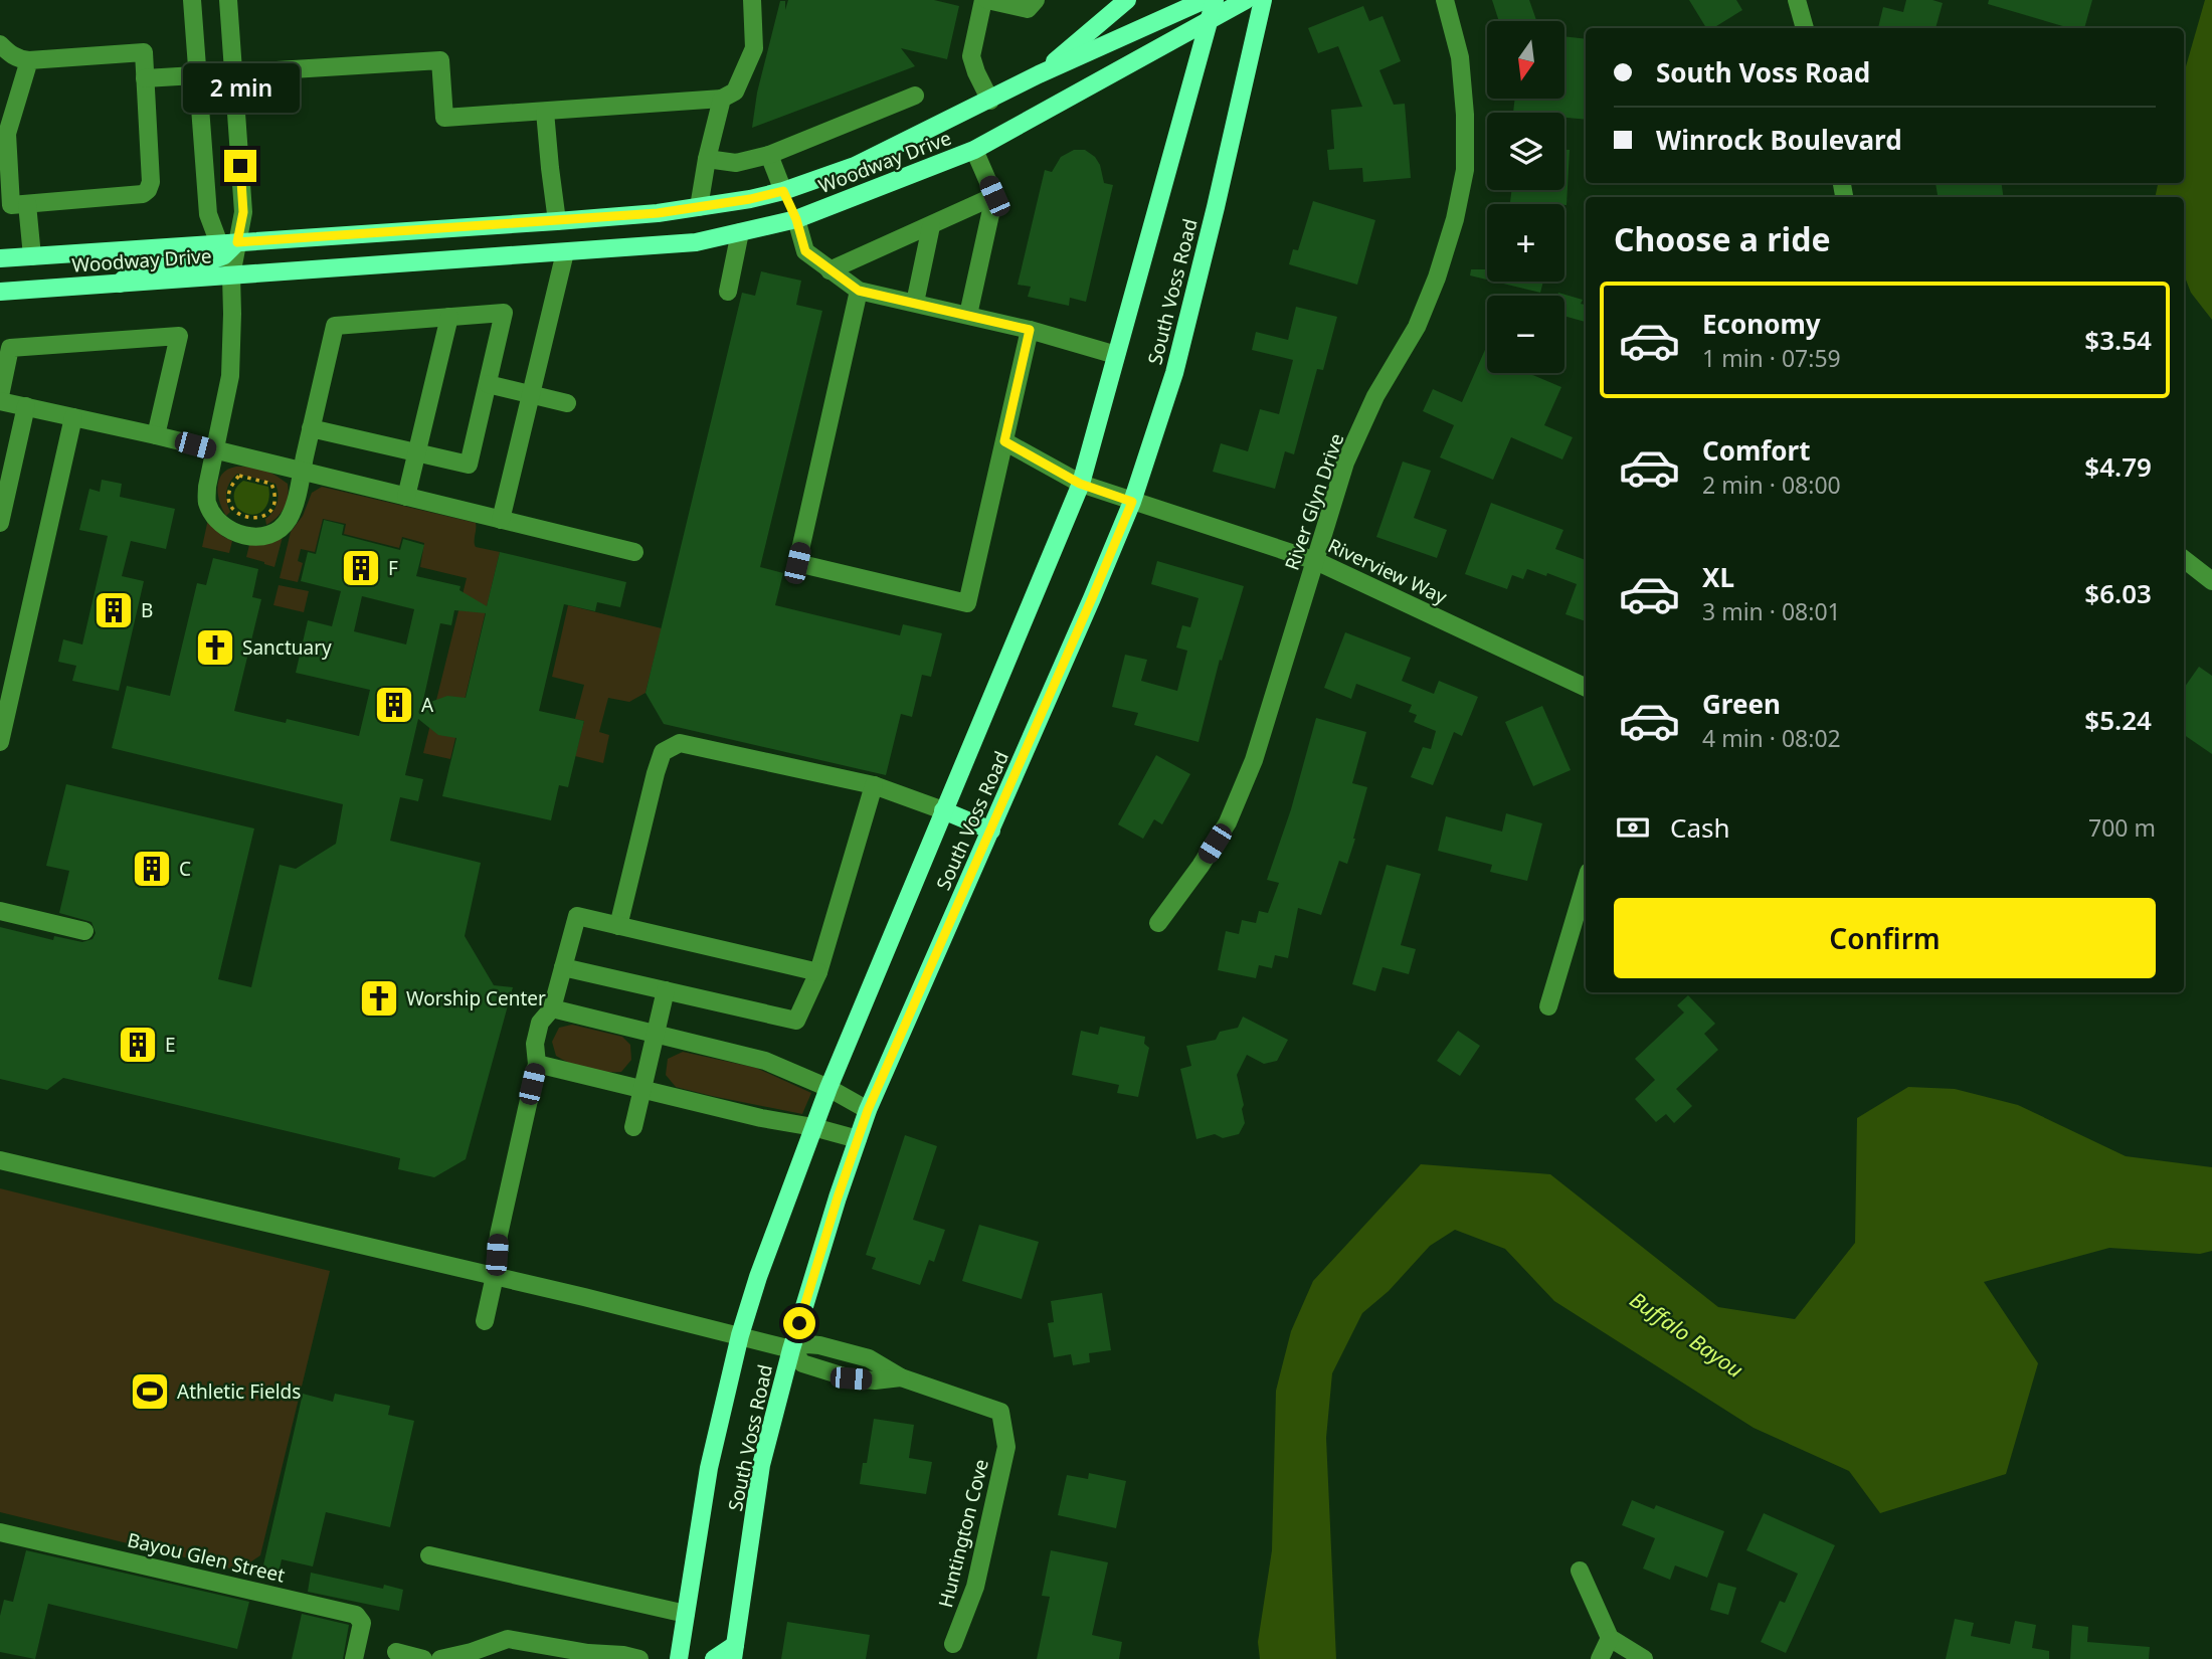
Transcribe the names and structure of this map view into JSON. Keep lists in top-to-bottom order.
{
  "streets": {
    "main road": ["Woodway Drive", "South Voss Road"],
    "street": [
      "River Glyn Drive",
      "Riverview Way",
      "Huntington Cove",
      "Bayou Glen Street"
    ]
  },
  "crossings": [
    ["Woodway Drive", "South Voss Road"],
    ["South Voss Road", "Riverview Way"],
    ["South Voss Road", "Huntington Cove"],
    ["River Glyn Drive", "Riverview Way"]
  ],
  "water": ["Buffalo Bayou"],
  "places": {
    "building": [
      "F",
      "B",
      "A",
      "C",
      "E"
    ],
    "church": ["Sanctuary", "Worship Center"],
    "sports": ["Athletic Fields"]
  },
  "north": "bottom",
  "page": {
    "map_buttons": ["+", "−"],
    "banner": ["South Voss Road", "Winrock Boulevard"],
    "bubble": "2 min",
    "heading": "Choose a ride",
    "list": [
      {
        "name": "Economy",
        "note": "1 min · 07:59",
        "value": "$3.54"
      },
      {
        "name": "Comfort",
        "note": "2 min · 08:00",
        "value": "$4.79"
      },
      {
        "name": "XL",
        "note": "3 min · 08:01",
        "value": "$6.03"
      },
      {
        "name": "Green",
        "note": "4 min · 08:02",
        "value": "$5.24"
      }
    ],
    "pay": ["Cash", "700 m"],
    "buttons": "Confirm"
  }
}
